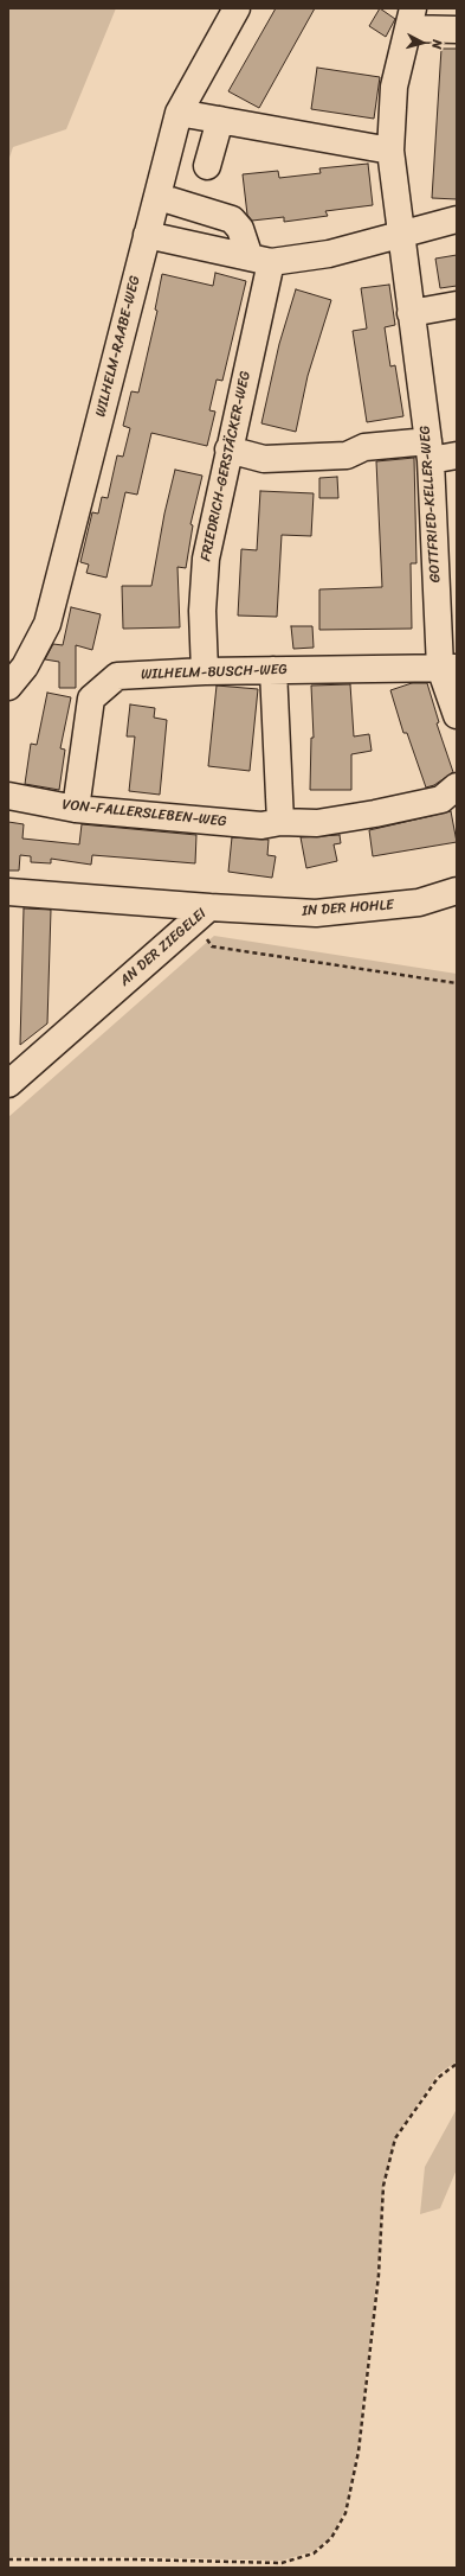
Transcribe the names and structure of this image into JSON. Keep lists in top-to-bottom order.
{
  "streets": {
    "street": [
      "WILHELM-RAABE-WEG",
      "FRIEDRICH-GERSTÄCKER-WEG",
      "GOTTFRIED-KELLER-WEG",
      "WILHELM-BUSCH-WEG",
      "VON-FALLERSLEBEN-WEG",
      "IN DER HOHLE",
      "AN DER ZIEGELEI"
    ]
  },
  "crossings": [
    ["FRIEDRICH-GERSTÄCKER-WEG", "WILHELM-BUSCH-WEG"],
    ["GOTTFRIED-KELLER-WEG", "WILHELM-BUSCH-WEG"],
    ["WILHELM-BUSCH-WEG", "VON-FALLERSLEBEN-WEG"],
    ["IN DER HOHLE", "AN DER ZIEGELEI"]
  ],
  "north": "right"
}
